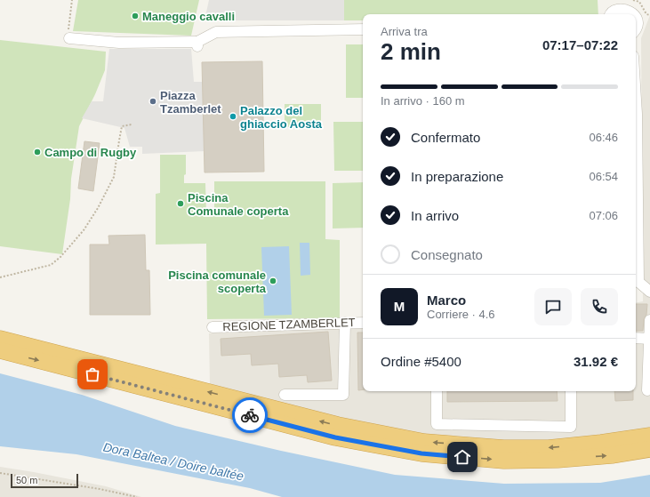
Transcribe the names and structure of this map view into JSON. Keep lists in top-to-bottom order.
{
  "streets": {
    "street": ["REGIONE TZAMBERLET"]
  },
  "water": ["Dora Baltea / Doire baltée"],
  "places": [
    "Maneggio cavalli",
    "Piazza Tzamberlet",
    "Palazzo del ghiaccio Aosta",
    "Campo di Rugby",
    "Piscina Comunale coperta",
    "Piscina comunale scoperta"
  ],
  "scale_bar": "50 m",
  "page": {
    "heading": ["2 min", "Arriva tra", "07:17–07:22"],
    "panel": [
      "Marco",
      "Corriere · 4.6",
      "Ordine #5400",
      "31.92 €"
    ],
    "bar": "In arrivo · 160 m",
    "list": [
      ["Confermato", "06:46"],
      ["In preparazione", "06:54"],
      ["In arrivo", "07:06"],
      "Consegnato"
    ],
    "round": "M",
    "scale": "50 m"
  }
}
